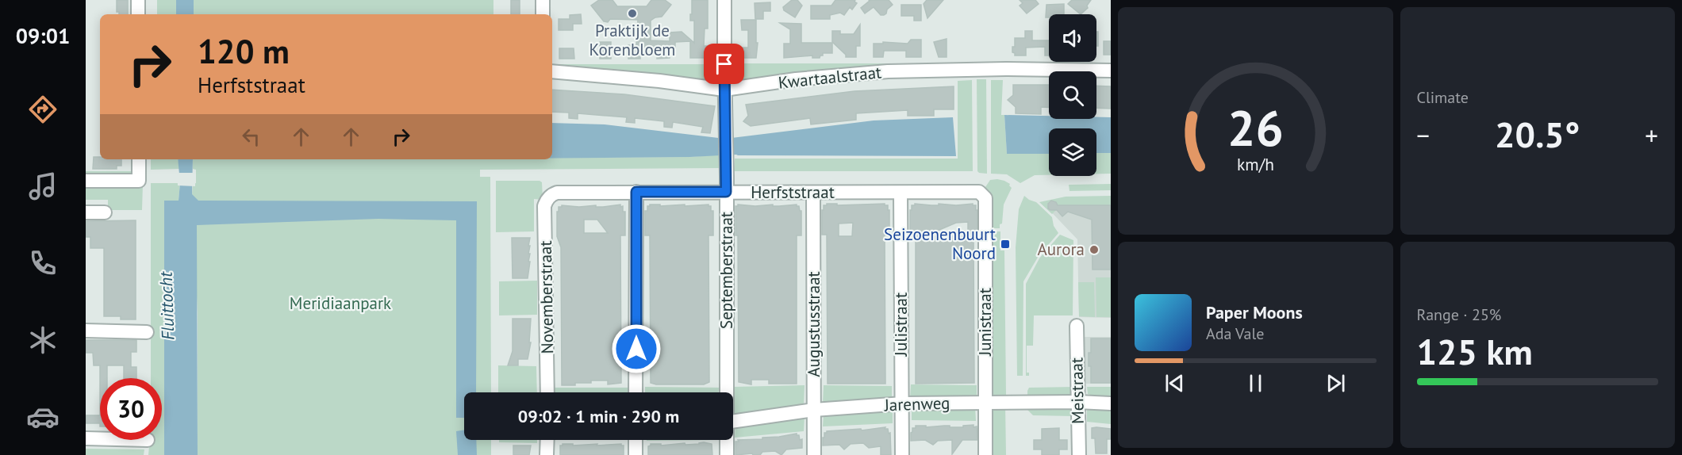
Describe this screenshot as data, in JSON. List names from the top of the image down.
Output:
{
  "streets": {
    "street": [
      "Kwartaalstraat",
      "Herfststraat",
      "Septemberstraat",
      "Novemberstraat",
      "Junistraat",
      "Augustusstraat",
      "Julistraat",
      "Meistraat",
      "Jarenweg"
    ]
  },
  "crossings": [
    ["Kwartaalstraat", "Septemberstraat"],
    ["Herfststraat", "Septemberstraat"],
    ["Herfststraat", "Novemberstraat"],
    ["Herfststraat", "Junistraat"],
    ["Herfststraat", "Augustusstraat"],
    ["Herfststraat", "Julistraat"],
    ["Junistraat", "Jarenweg"],
    ["Augustusstraat", "Jarenweg"],
    ["Julistraat", "Jarenweg"],
    ["Meistraat", "Jarenweg"]
  ],
  "water": ["Fluittocht"],
  "parks": ["Meridiaanpark"],
  "places": {
    "other": ["Praktijk de Korenbloem", "Aurora"],
    "transit": ["Seizoenenbuurt Noord"]
  },
  "page": {
    "tabs": "09:01",
    "tile": [
      "Climate",
      ["Range · 25%", "125 km"]
    ],
    "turn": ["120 m", "Herfststraat"],
    "heat": ["−", "20.5°", "+"],
    "song": ["Paper Moons", "Ada Vale"],
    "limit": "30",
    "trip": "09:02 · 1 min · 290 m",
    "gauge": ["26", "km/h"]
  }
}
